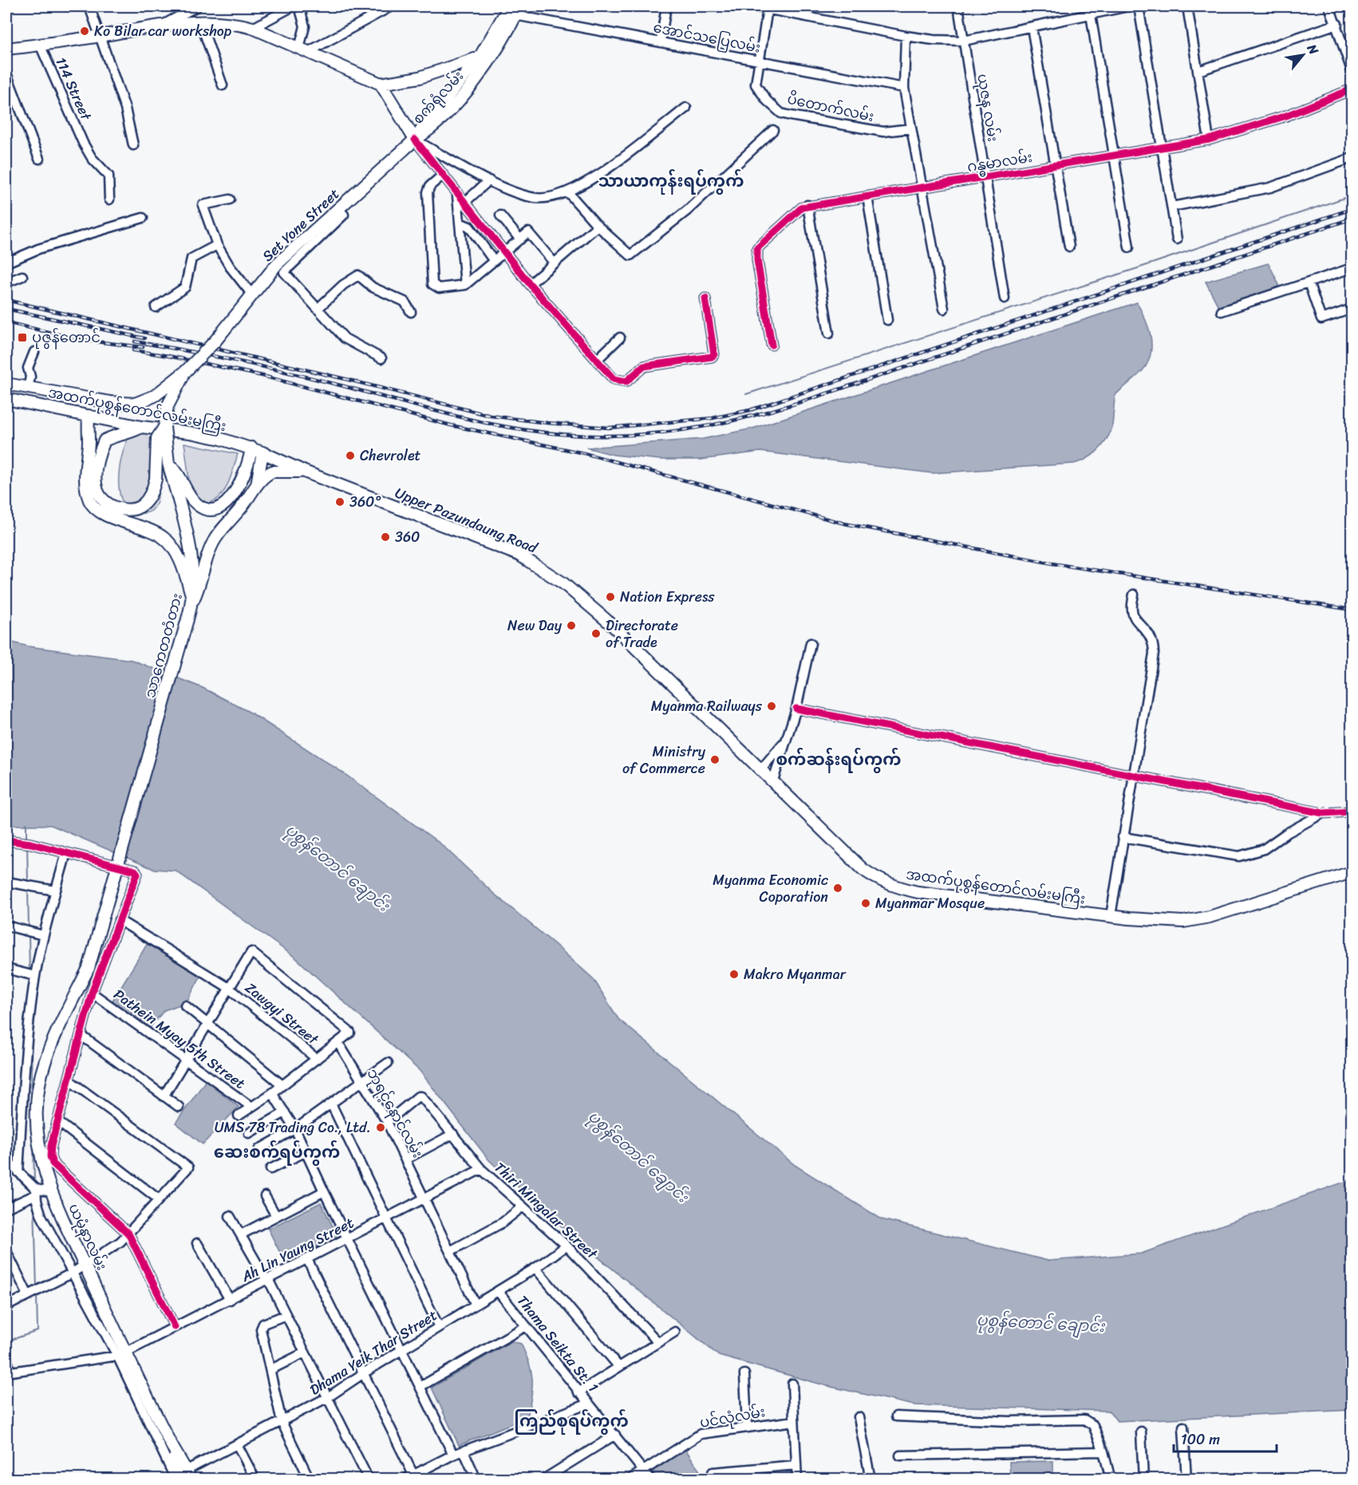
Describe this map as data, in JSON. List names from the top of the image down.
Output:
{
  "streets": {
    "main road": [
      "စက်ရုံလမ်း",
      "Set Yone Street",
      "အထက်ပုစွန်တောင်လမ်းမကြီး",
      "Upper Pazundaung Road",
      "သာကေတတံတား",
      "ယမုံနာလမ်း"
    ],
    "street": [
      "အောင်သပြေလမ်း",
      "114 Street",
      "ပိတောက်လမ်း",
      "ယုဇန လမ်း",
      "ဂန္ဓမာလမ်း",
      "Zawgyi Street",
      "Pathein Myay 5th Street",
      "ဘုရင့်နောင်လမ်း",
      "Thiri Mingalar Street",
      "Ah Lin Yaung Street",
      "Thama Seikta St. 1",
      "Dhama Yeik Thar Street",
      "ပင်လုံလမ်း"
    ]
  },
  "crossings": [
    ["အောင်သပြေလမ်း", "စက်ရုံလမ်း"],
    ["အောင်သပြေလမ်း", "ပိတောက်လမ်း"],
    ["စက်ရုံလမ်း", "Set Yone Street"],
    ["ယုဇန လမ်း", "ဂန္ဓမာလမ်း"],
    ["Set Yone Street", "သာကေတတံတား"],
    ["အထက်ပုစွန်တောင်လမ်းမကြီး", "Upper Pazundaung Road"],
    ["သာကေတတံတား", "ယမုံနာလမ်း"],
    ["ဘုရင့်နောင်လမ်း", "Thiri Mingalar Street"],
    ["ဘုရင့်နောင်လမ်း", "Ah Lin Yaung Street"],
    ["ဘုရင့်နောင်လမ်း", "Dhama Yeik Thar Street"],
    ["Thiri Mingalar Street", "Ah Lin Yaung Street"],
    ["Thiri Mingalar Street", "Dhama Yeik Thar Street"],
    ["ယမုံနာလမ်း", "Ah Lin Yaung Street"],
    ["ယမုံနာလမ်း", "Dhama Yeik Thar Street"],
    ["Thama Seikta St. 1", "Dhama Yeik Thar Street"],
    ["Thama Seikta St. 1", "ပင်လုံလမ်း"]
  ],
  "districts": [
    "သာယာကုန်းရပ်ကွက်",
    "စက်ဆန်းရပ်ကွက်",
    "ဆေးစက်ရပ်ကွက်",
    "ကြည်စုရပ်ကွက်"
  ],
  "water": ["ပုစွန်တောင် ချောင်း"],
  "places": {
    "other": [
      "Ko Bilar car workshop",
      "Chevrolet",
      "360°",
      "360",
      "Nation Express",
      "New Day",
      "Directorate of Trade",
      "Myanma Railways",
      "Ministry of Commerce",
      "Myanma Economic Coporation",
      "Myanmar Mosque",
      "Makro Myanmar",
      "UMS 78 Trading Co., Ltd."
    ],
    "transit": ["ပုဇွန်တောင်"]
  },
  "scale_bar": "100 m",
  "north": "top right"
}
